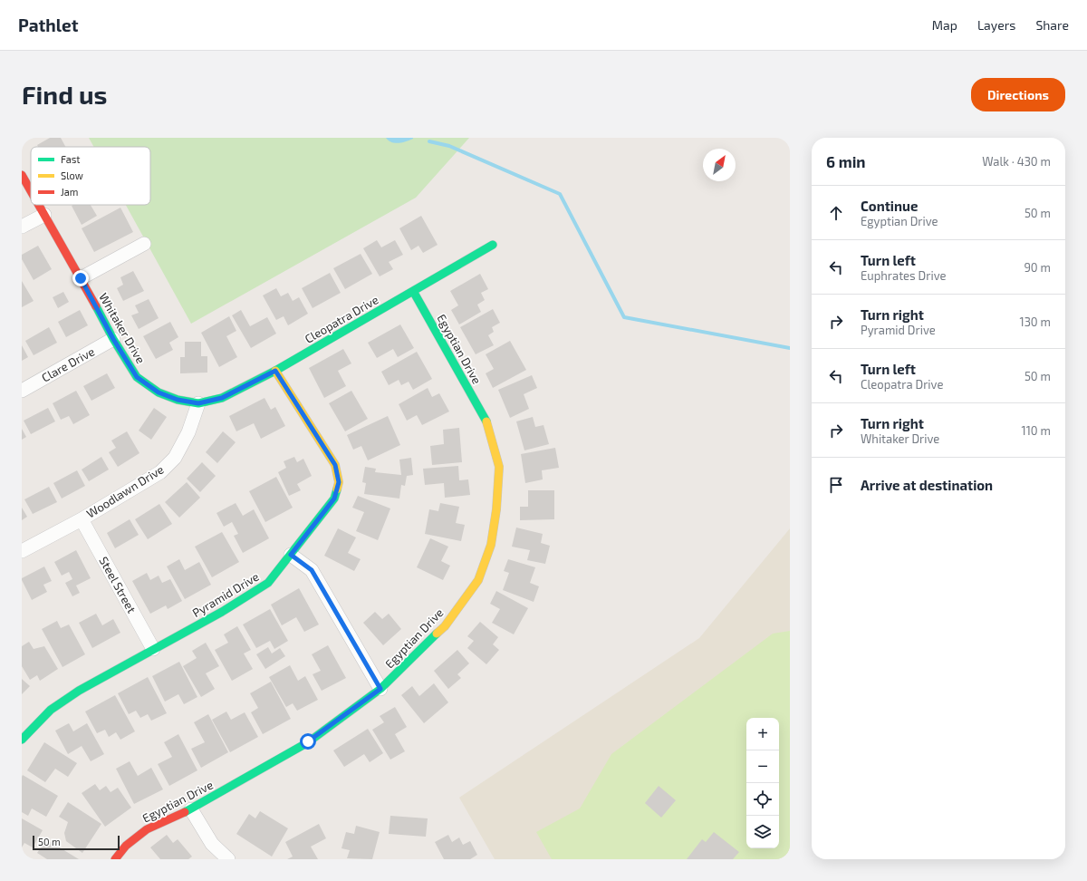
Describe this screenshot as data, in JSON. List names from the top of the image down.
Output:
{
  "streets": {
    "street": [
      "Cleopatra Drive",
      "Whitaker Drive",
      "Egyptian Drive",
      "Clare Drive",
      "Woodlawn Drive",
      "Steel Street",
      "Pyramid Drive"
    ]
  },
  "crossings": [
    ["Cleopatra Drive", "Whitaker Drive"],
    ["Cleopatra Drive", "Egyptian Drive"],
    ["Cleopatra Drive", "Woodlawn Drive"],
    ["Cleopatra Drive", "Pyramid Drive"],
    ["Whitaker Drive", "Clare Drive"],
    ["Whitaker Drive", "Woodlawn Drive"],
    ["Woodlawn Drive", "Steel Street"],
    ["Steel Street", "Pyramid Drive"]
  ],
  "legend": ["Fast", "Slow", "Jam"],
  "scale_bar": "50 m",
  "north": "top right",
  "page": {
    "header": "Pathlet",
    "nav": ["Map", "Layers", "Share"],
    "buttons": "Directions",
    "title": "Find us",
    "heading": ["6 min", "Walk · 430 m"],
    "list": [
      ["Continue", "Egyptian Drive", "50 m"],
      ["Turn left", "Euphrates Drive", "90 m"],
      ["Turn right", "Pyramid Drive", "130 m"],
      ["Turn left", "Cleopatra Drive", "50 m"],
      ["Turn right", "Whitaker Drive", "110 m"],
      "Arrive at destination"
    ],
    "map_buttons": ["+", "−"],
    "scale": "50 m"
  }
}
